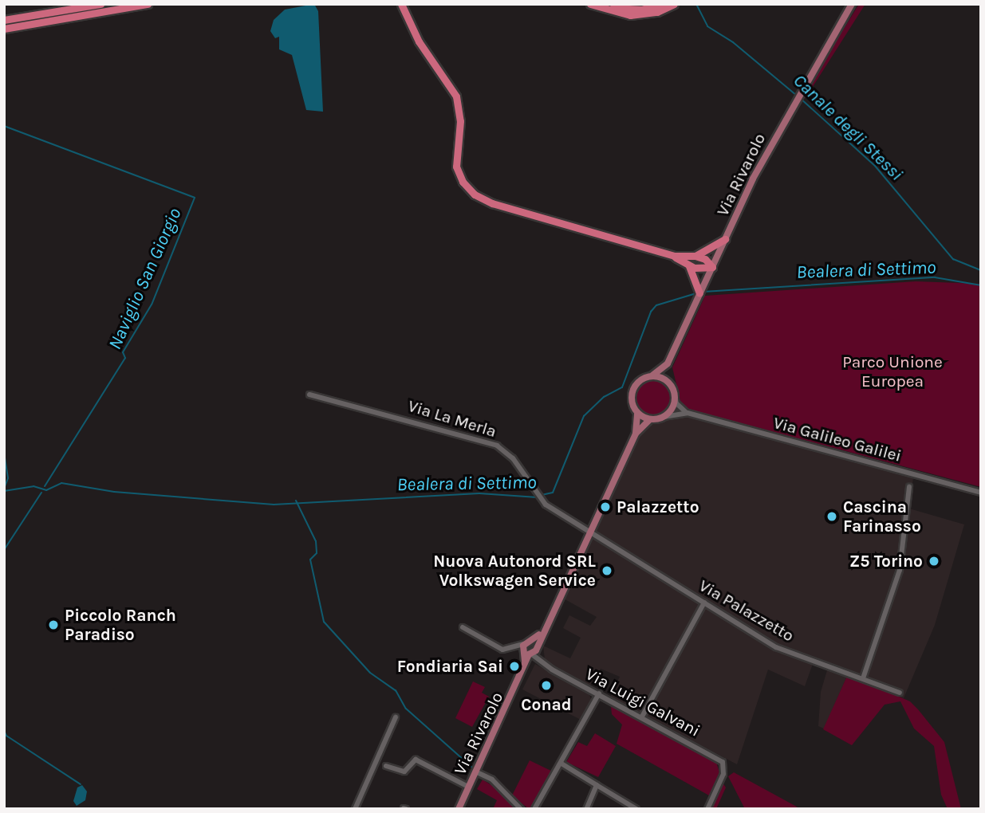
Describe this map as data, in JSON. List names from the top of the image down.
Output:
{
  "streets": {
    "main road": ["Via Rivarolo"],
    "street": [
      "Via La Merla",
      "Via Galileo Galilei",
      "Via Palazzetto",
      "Via Luigi Galvani"
    ]
  },
  "crossings": [
    ["Via Rivarolo", "Via Galileo Galilei"],
    ["Via Rivarolo", "Via Luigi Galvani"],
    ["Via La Merla", "Via Palazzetto"]
  ],
  "water": ["Canale degli Stessi", "Bealera di Settimo", "Naviglio San Giorgio"],
  "parks": ["Parco Unione Europea"],
  "places": [
    "Palazzetto",
    "Cascina Farinasso",
    "Z5 Torino",
    "Nuova Autonord SRL Volkswagen Service",
    "Piccolo Ranch Paradiso",
    "Fondiaria Sai",
    "Conad"
  ]
}
